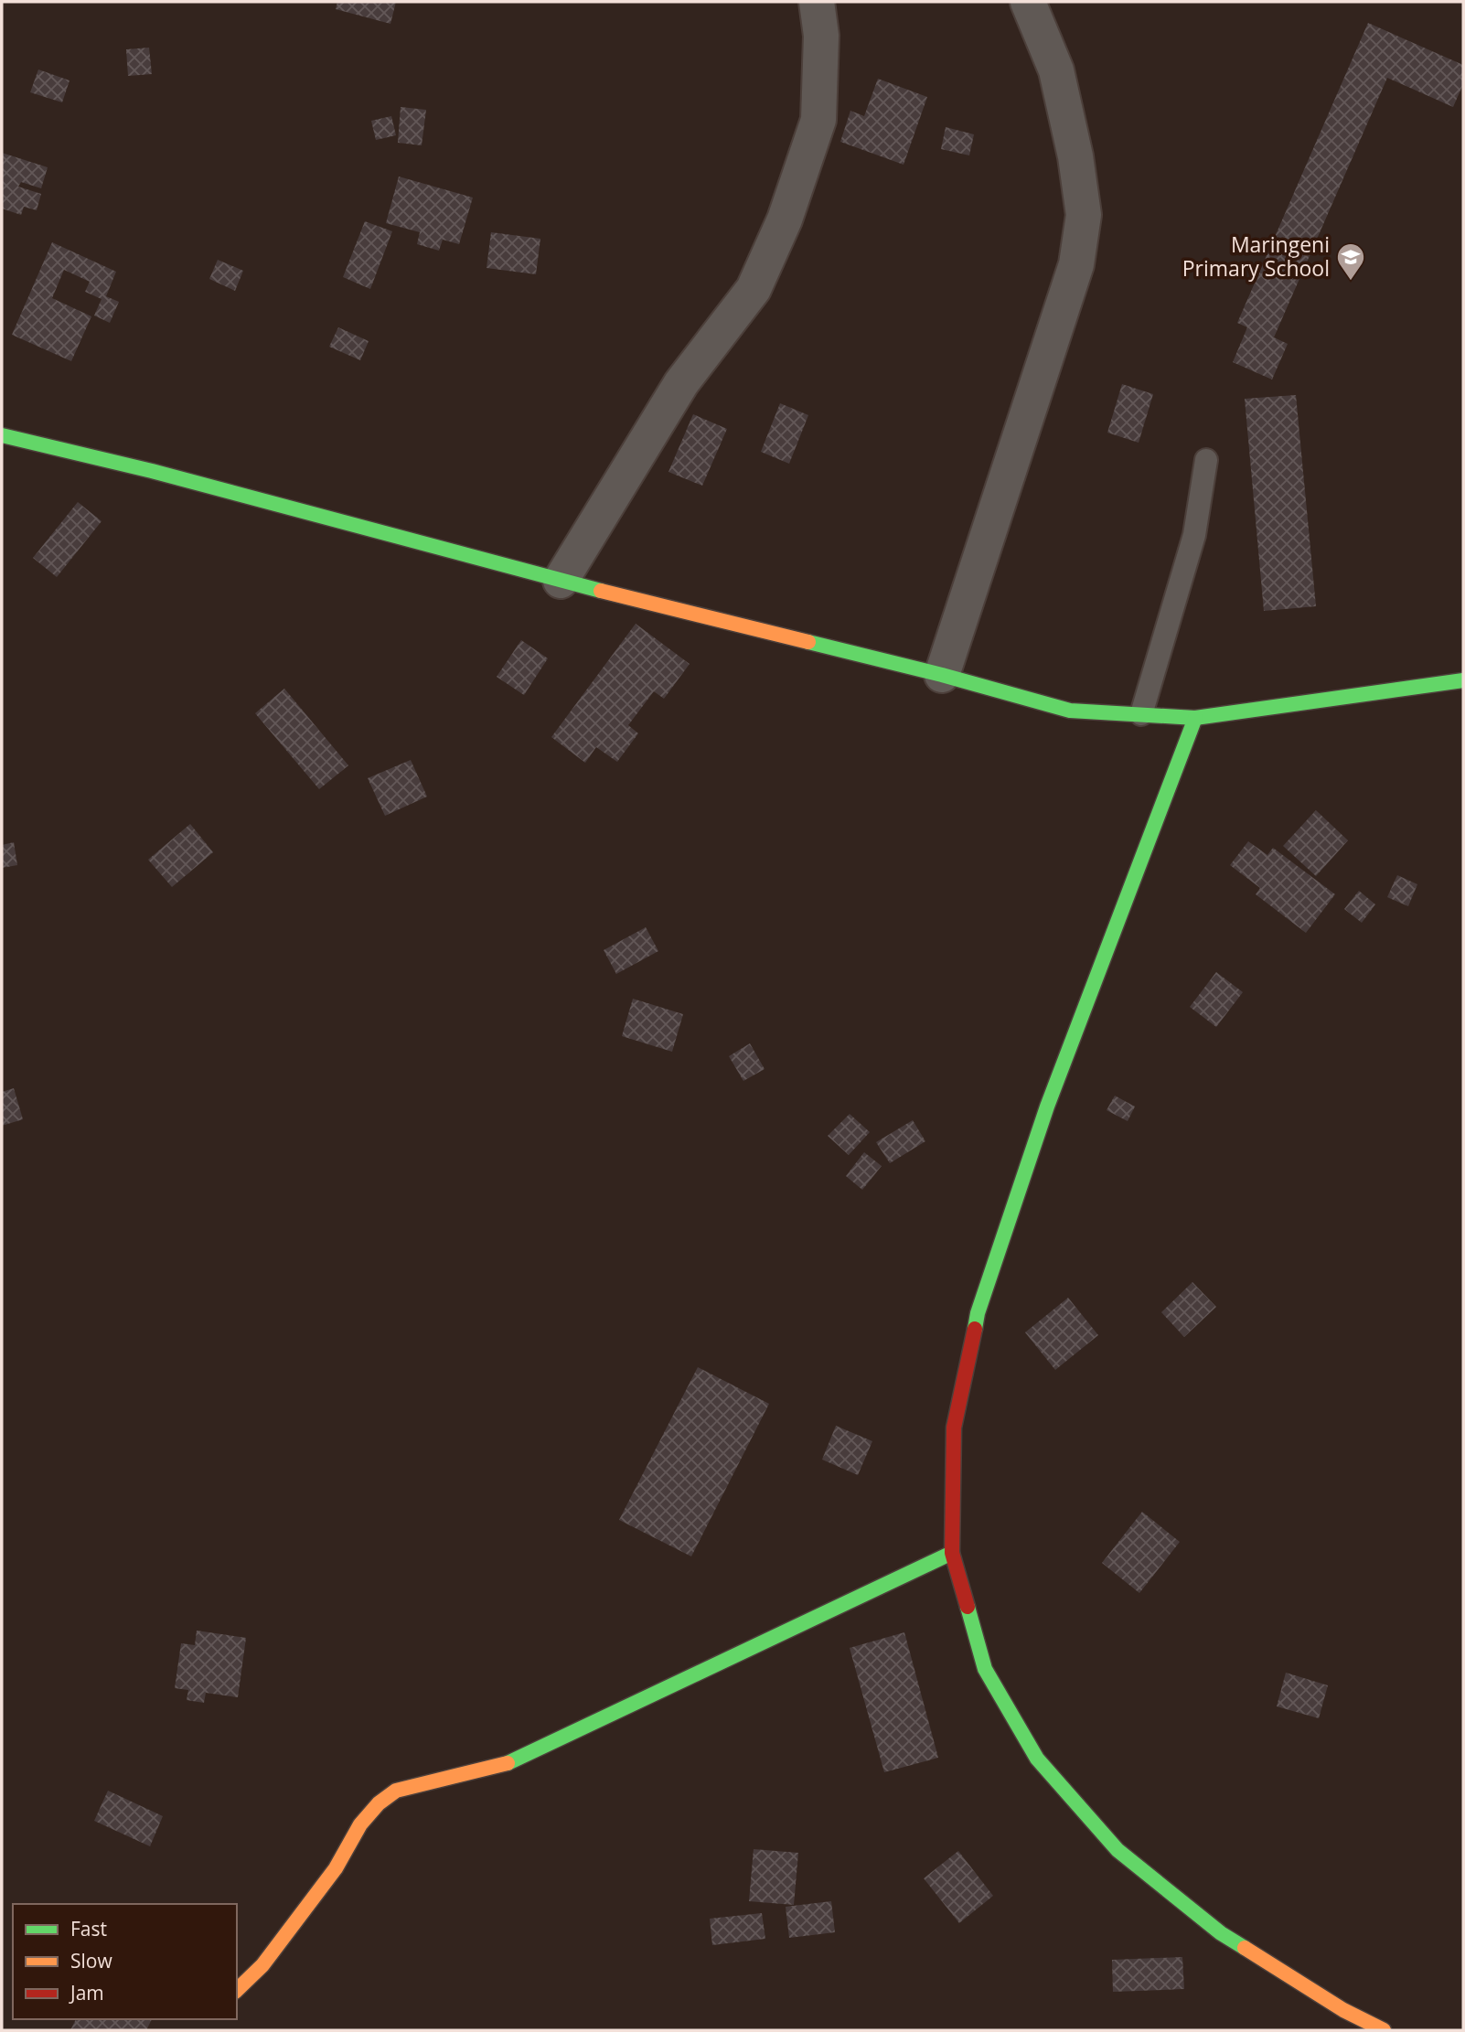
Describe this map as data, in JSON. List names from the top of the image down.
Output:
{
  "places": {
    "school or university": ["Maringeni Primary School"]
  },
  "legend": ["Fast", "Slow", "Jam"]
}
